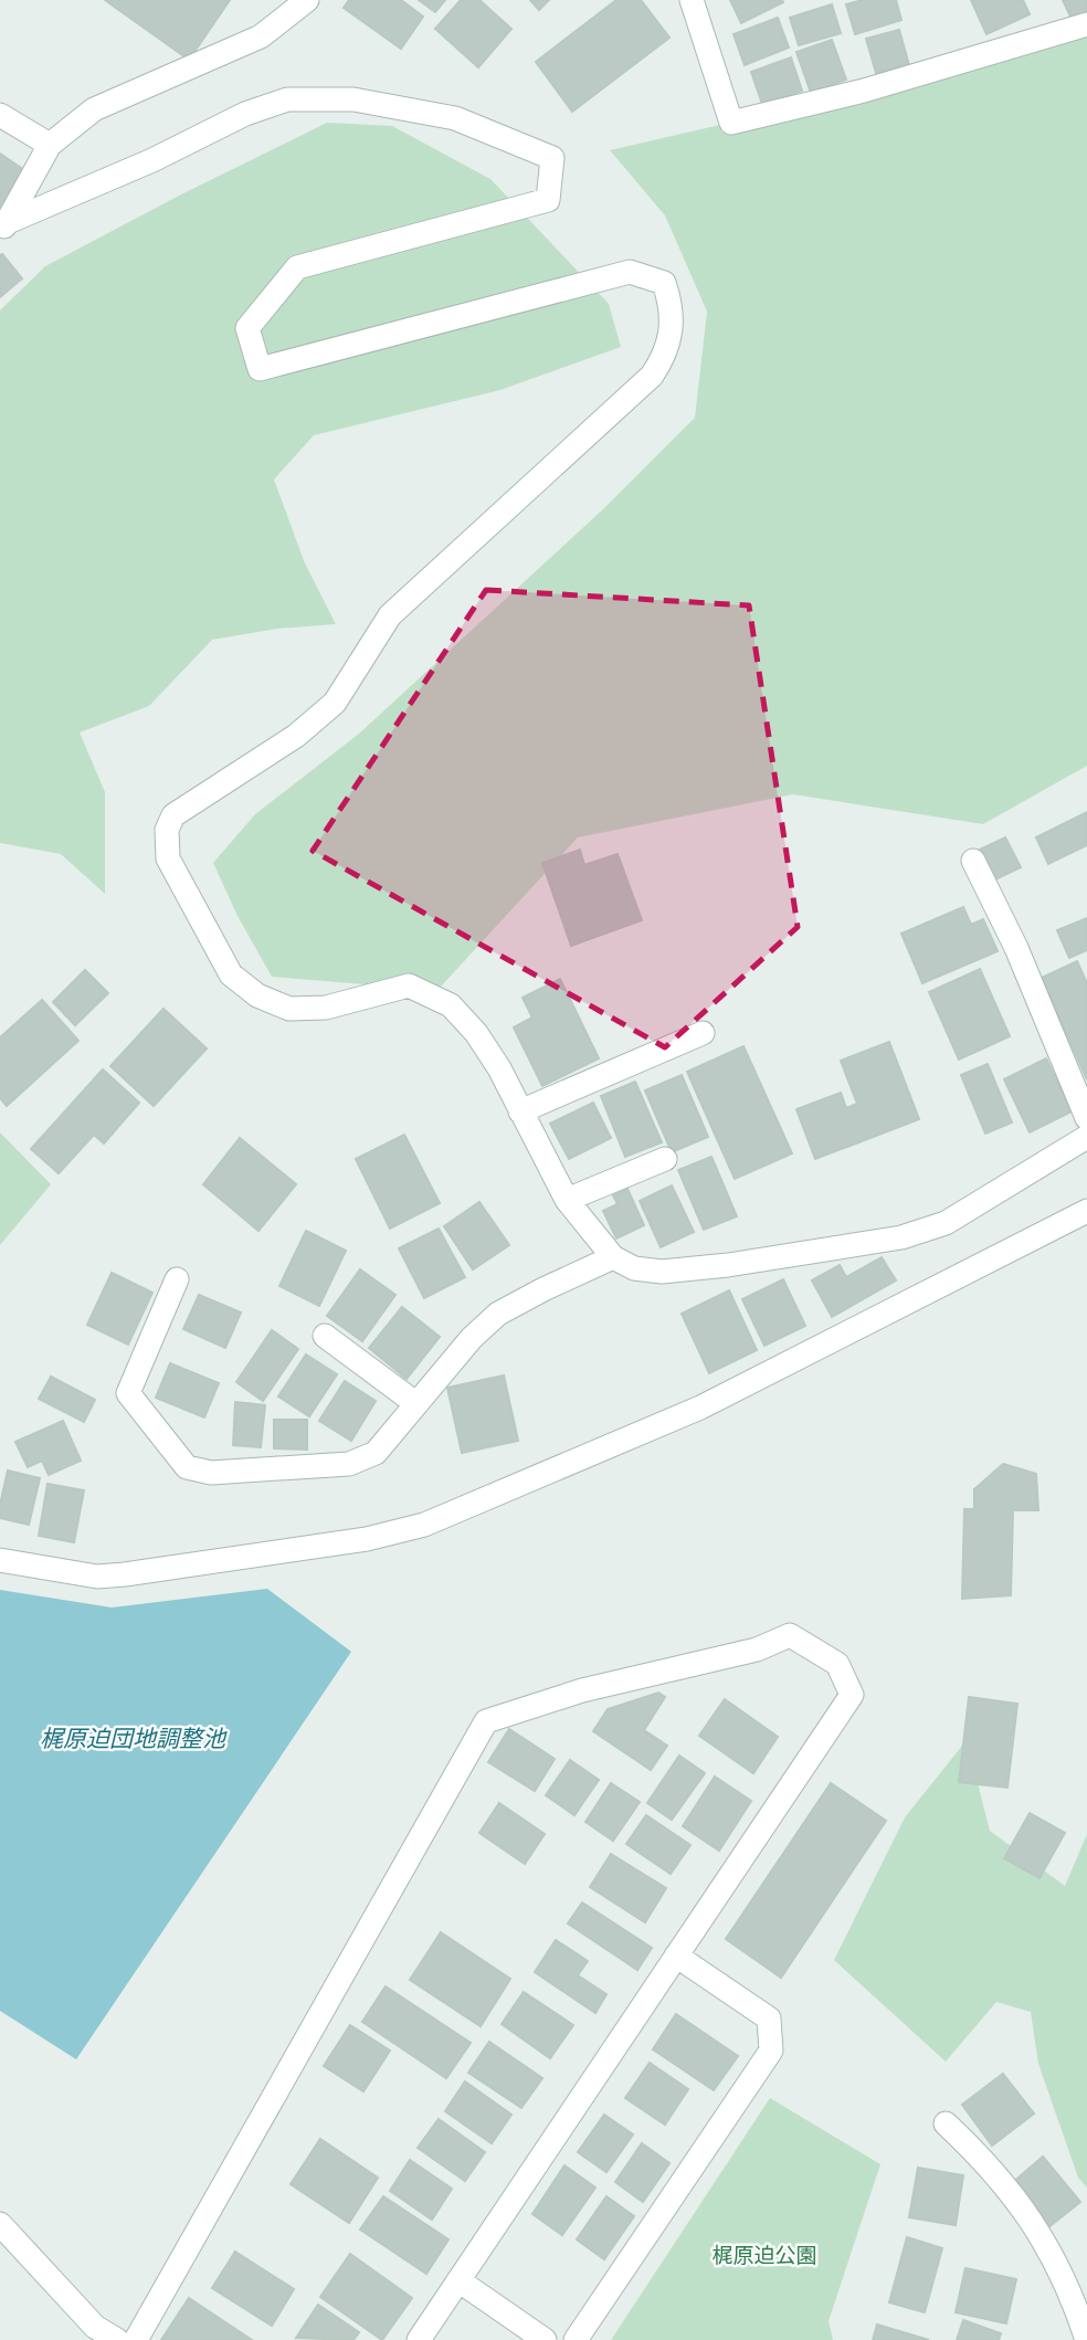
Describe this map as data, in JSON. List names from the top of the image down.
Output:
{
  "water": ["梶原迫団地調整池"],
  "parks": ["梶原迫公園"]
}
